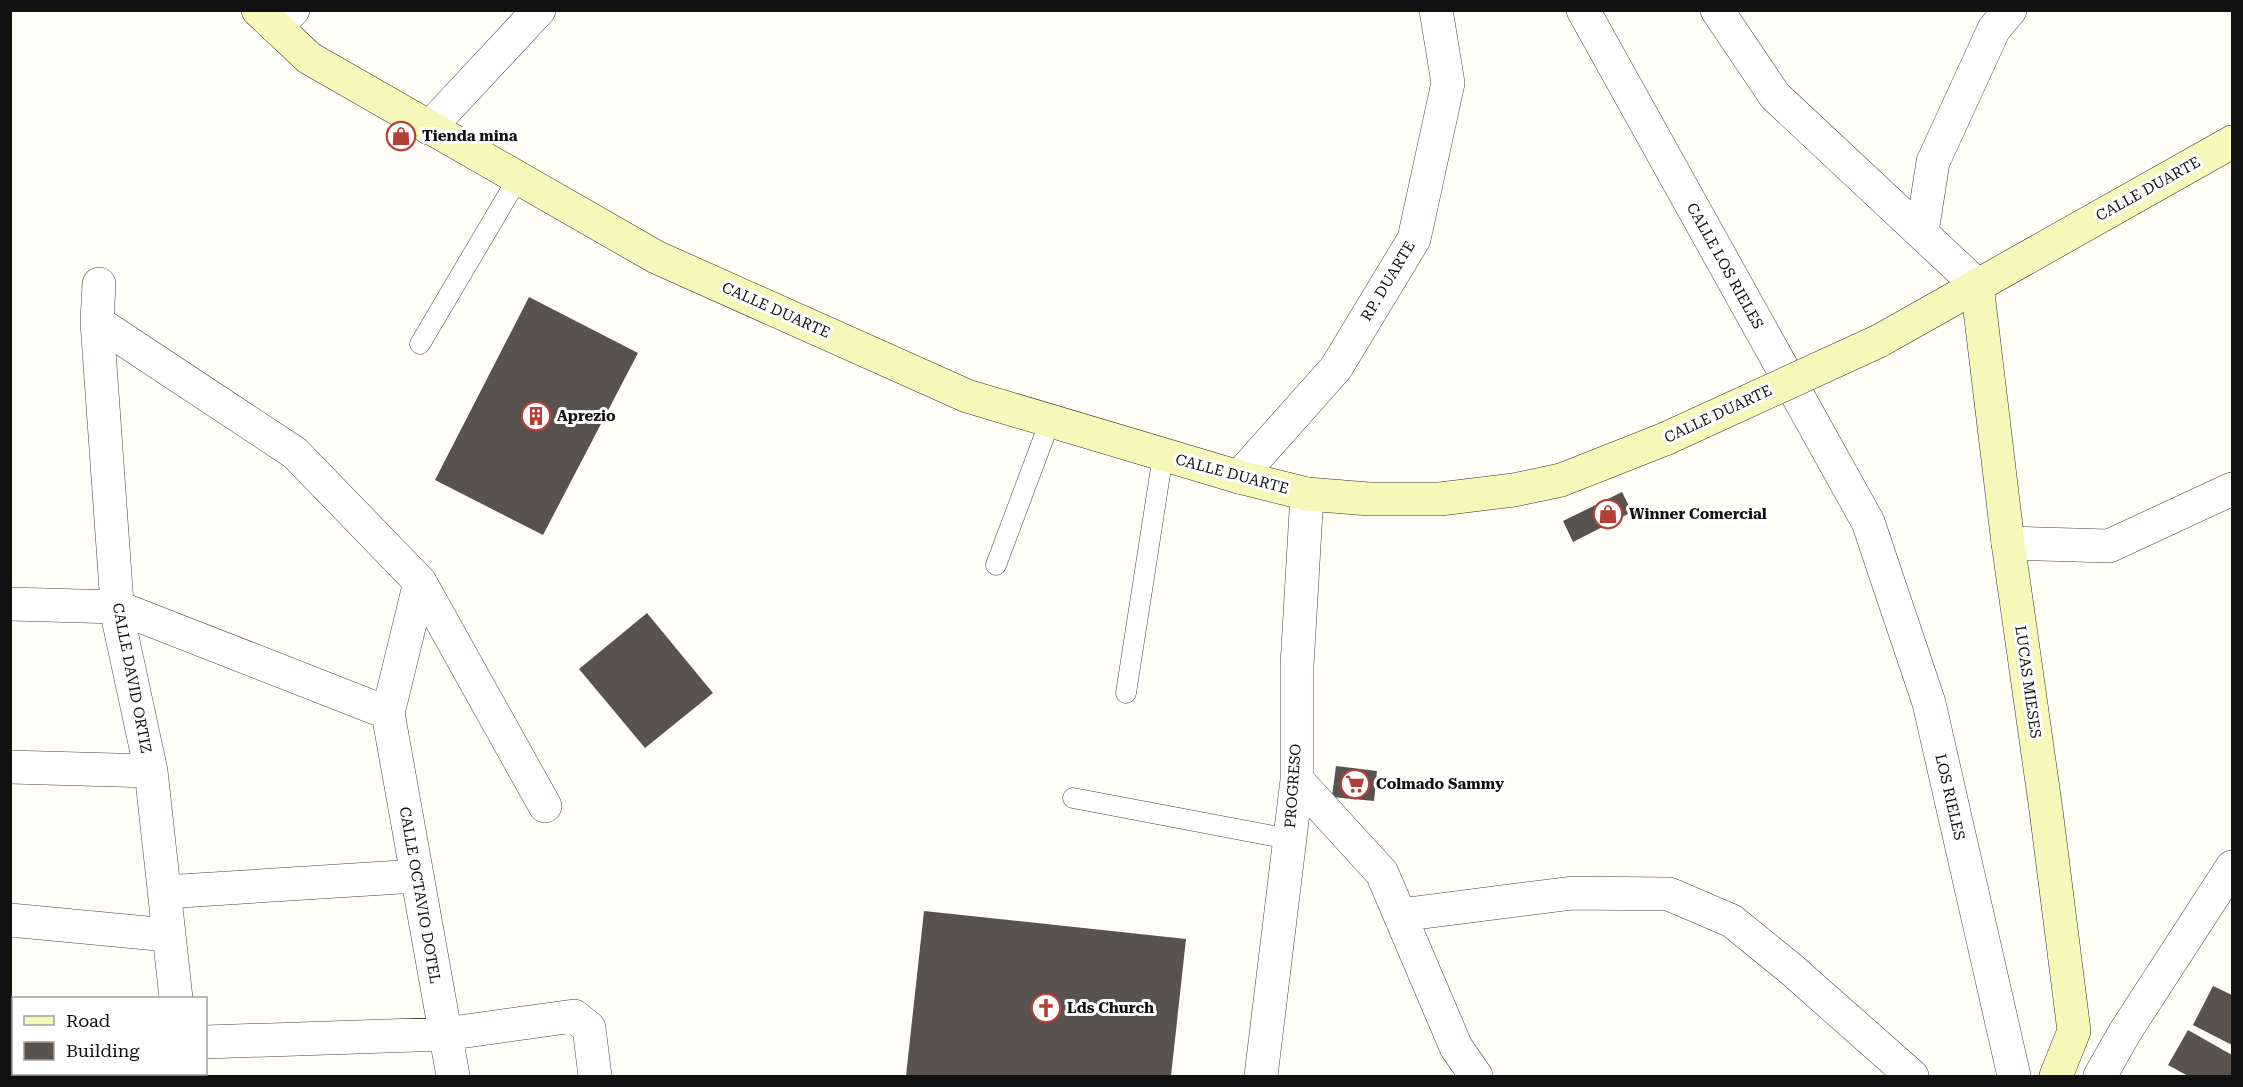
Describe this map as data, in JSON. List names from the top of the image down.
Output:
{
  "streets": {
    "street": [
      "CALLE DUARTE",
      "CALLE LOS RIELES",
      "RP. DUARTE",
      "CALLE DAVID ORTIZ",
      "LUCAS MIESES",
      "PROGRESO",
      "LOS RIELES",
      "CALLE OCTAVIO DOTEL"
    ]
  },
  "crossings": [
    ["CALLE DUARTE", "RP. DUARTE"],
    ["CALLE DUARTE", "LUCAS MIESES"],
    ["CALLE DUARTE", "PROGRESO"],
    ["CALLE LOS RIELES", "LOS RIELES"]
  ],
  "places": {
    "shop": ["Tienda mina", "Winner Comercial"],
    "building": ["Aprezio"],
    "supermarket": ["Colmado Sammy"],
    "church": ["Lds Church"]
  },
  "legend": ["Road", "Building"]
}
